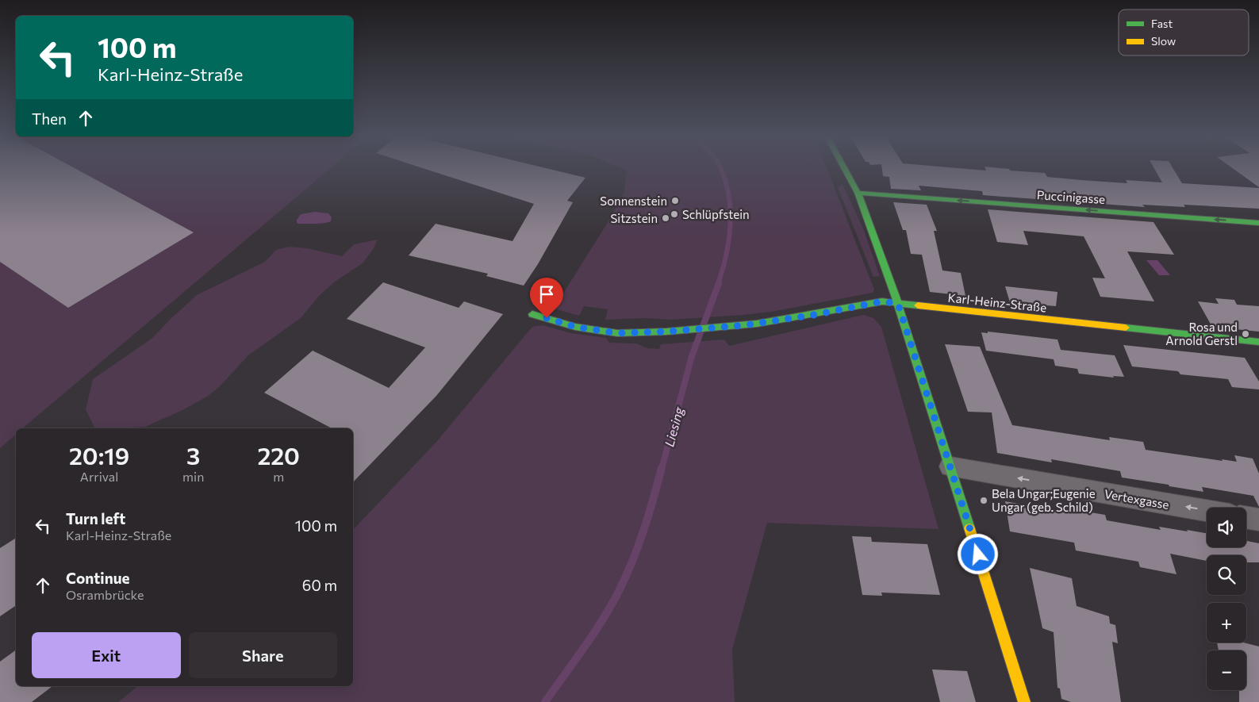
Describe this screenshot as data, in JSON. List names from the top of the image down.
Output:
{
  "streets": {
    "street": ["Puccinigasse", "Karl-Heinz-Straße", "Vertexgasse"]
  },
  "one_way": ["Puccinigasse", "Vertexgasse"],
  "water": ["Liesing"],
  "places": [
    "Sonnenstein",
    "Schlüpfstein",
    "Sitzstein",
    "Rosa und Arnold Gerstl",
    "Bela Ungar;Eugenie Ungar (geb. Schild)"
  ],
  "legend": ["Fast", "Slow"],
  "page": {
    "turn": ["100 m", "Karl-Heinz-Straße"],
    "then": "Then",
    "eta": [
      "20:19",
      "Arrival",
      "3",
      "min",
      "220",
      "m"
    ],
    "list": [
      {
        "name": "Turn left",
        "note": "Karl-Heinz-Straße",
        "value": "100 m"
      },
      {
        "name": "Continue",
        "note": "Osrambrücke",
        "value": "60 m"
      }
    ],
    "map_buttons": ["+", "−"],
    "buttons": ["Exit", "Share"]
  }
}
